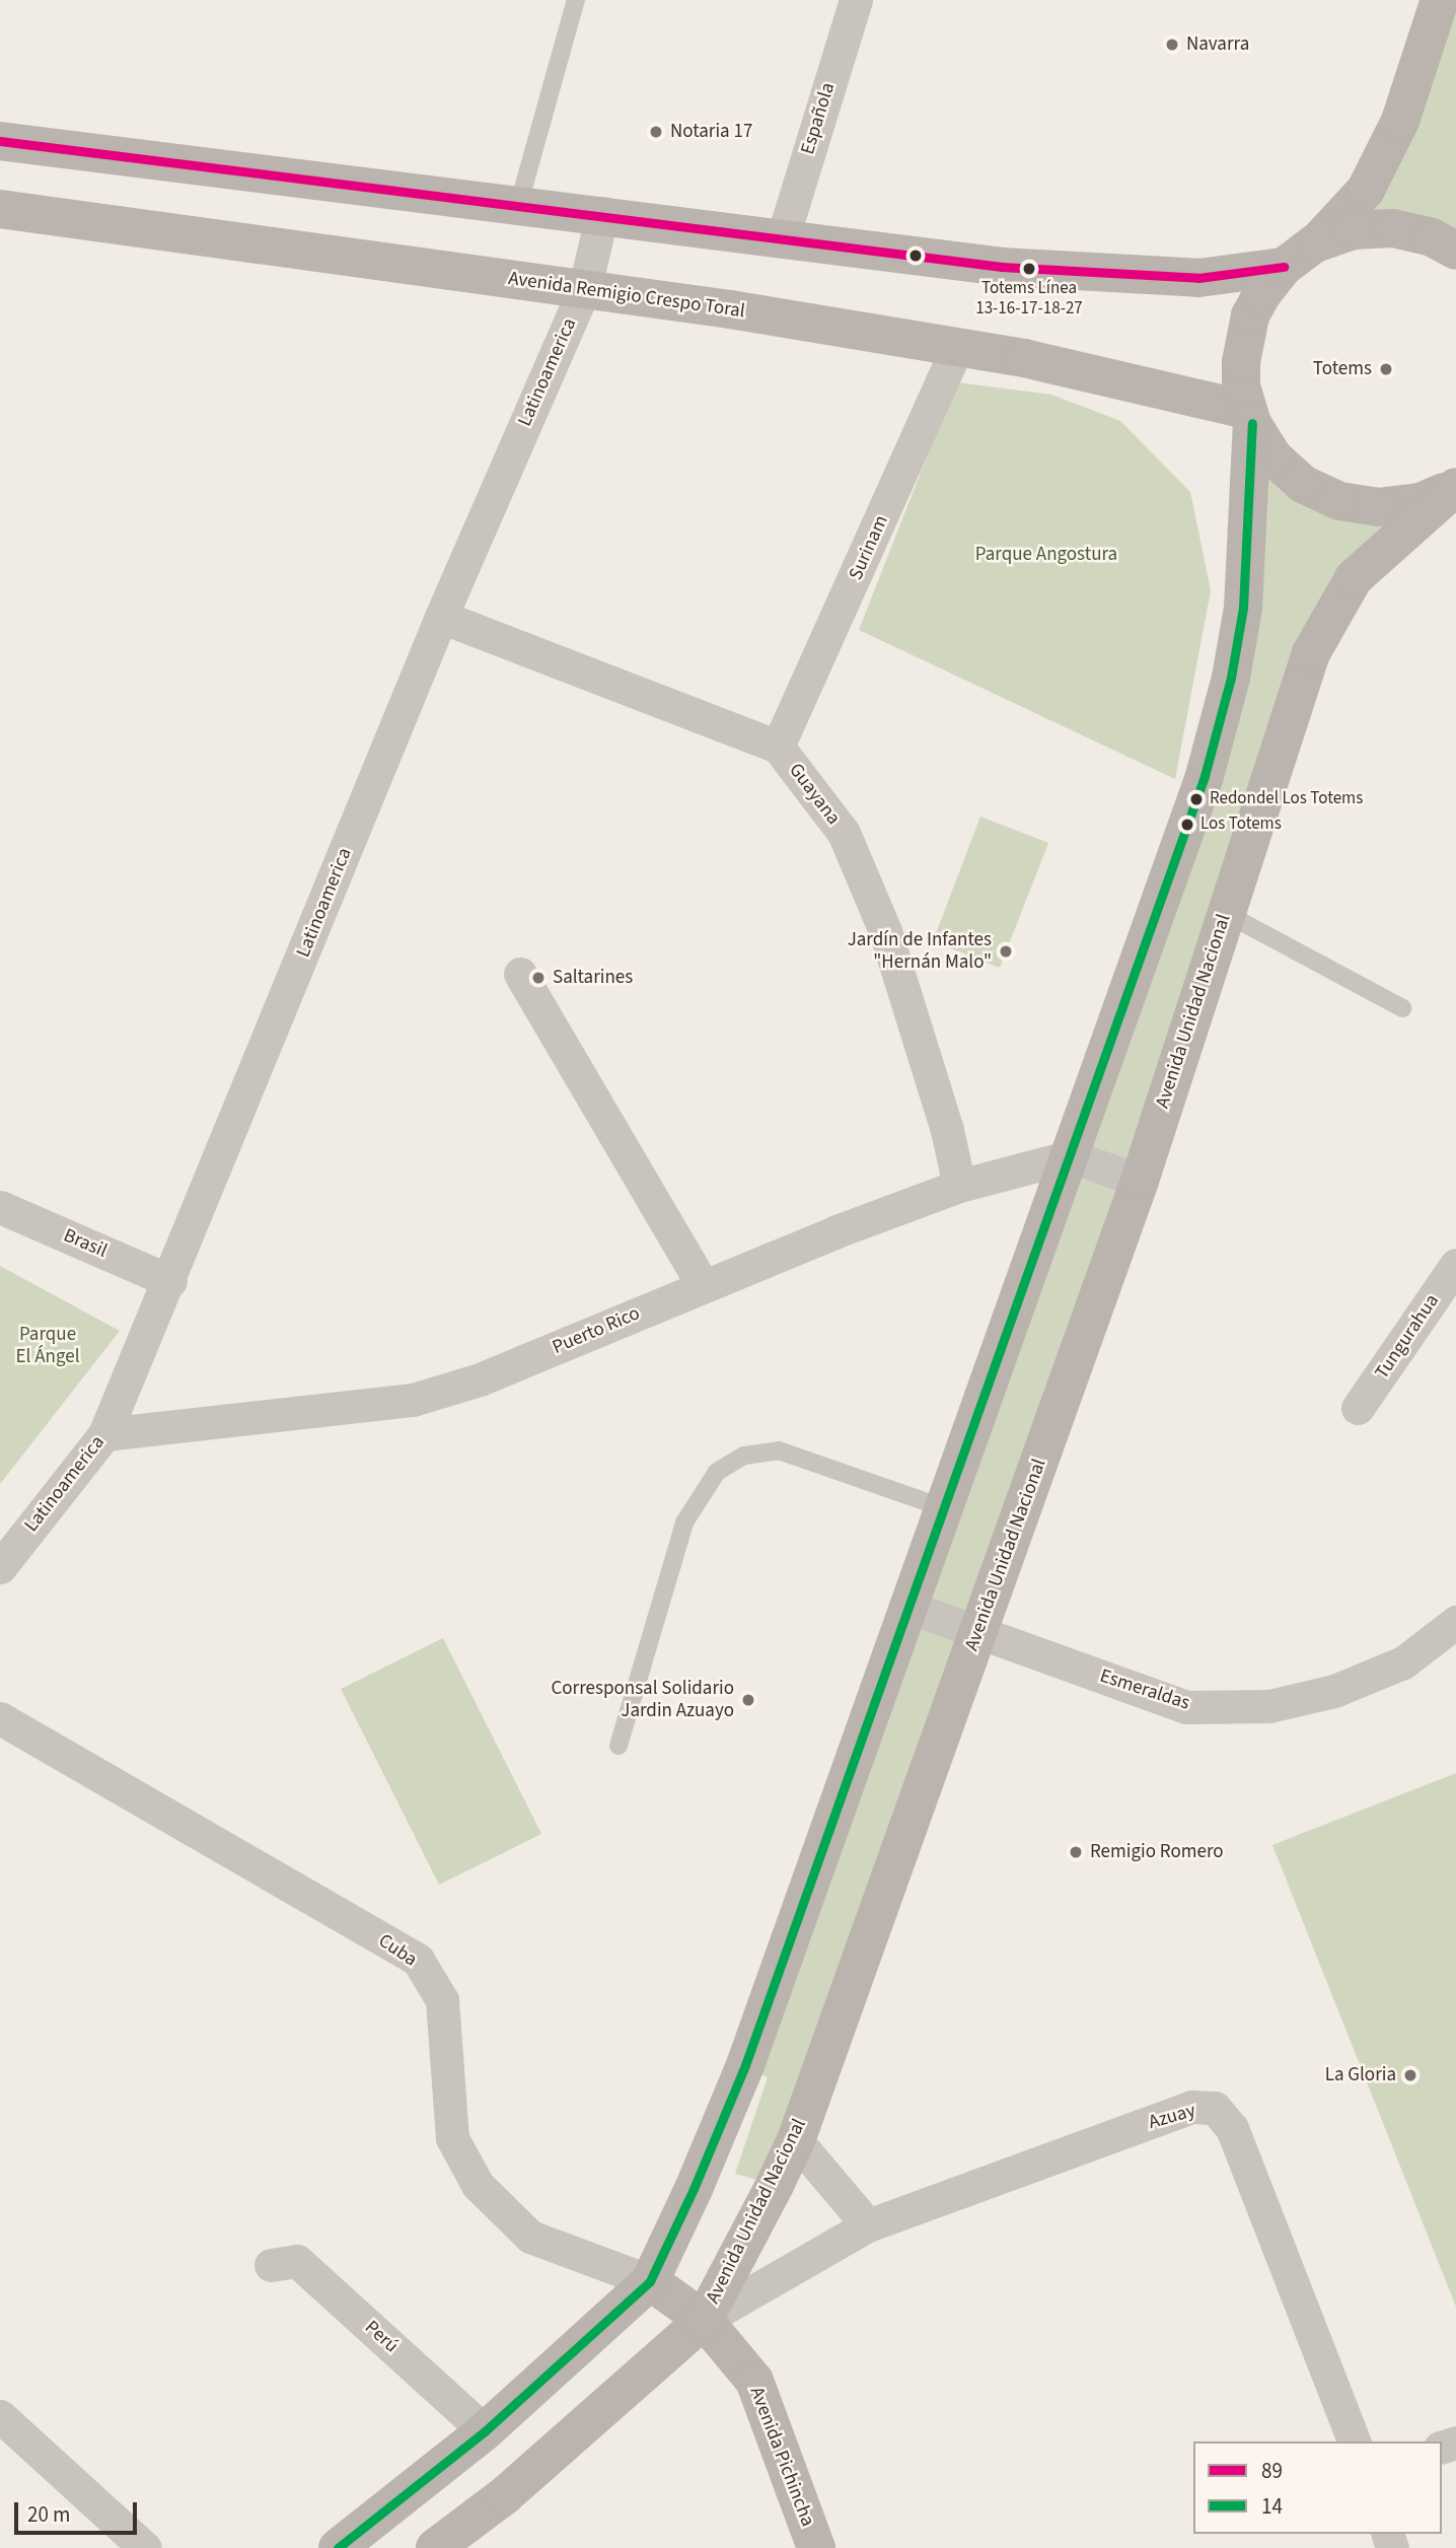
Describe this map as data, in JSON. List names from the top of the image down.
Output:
{
  "streets": {
    "main road": ["Avenida Remigio Crespo Toral", "Avenida Unidad Nacional", "Avenida Pichincha"],
    "street": [
      "Española",
      "Latinoamerica",
      "Surinam",
      "Guayana",
      "Brasil",
      "Puerto Rico",
      "Tungurahua",
      "Esmeraldas",
      "Cuba",
      "Azuay",
      "Perú"
    ]
  },
  "crossings": [
    ["Avenida Remigio Crespo Toral", "Latinoamerica"],
    ["Avenida Remigio Crespo Toral", "Surinam"],
    ["Latinoamerica", "Guayana"],
    ["Latinoamerica", "Brasil"],
    ["Latinoamerica", "Puerto Rico"],
    ["Surinam", "Guayana"],
    ["Guayana", "Puerto Rico"],
    ["Avenida Unidad Nacional", "Esmeraldas"],
    ["Avenida Unidad Nacional", "Azuay"],
    ["Avenida Unidad Nacional", "Avenida Pichincha"],
    ["Cuba", "Avenida Pichincha"],
    ["Azuay", "Avenida Pichincha"]
  ],
  "parks": ["Parque Angostura", "Parque El Ángel"],
  "places": [
    "Navarra",
    "Notaria 17",
    "Totems Línea 13-16-17-18-27",
    "Totems",
    "Redondel Los Totems",
    "Los Totems",
    "Jardín de Infantes \"Hernán Malo\"",
    "Saltarines",
    "Corresponsal Solidario Jardin Azuayo",
    "Remigio Romero",
    "La Gloria"
  ],
  "lines": ["transit line 89", "transit line 14"],
  "legend": ["89", "14"],
  "scale_bar": "20 m"
}
